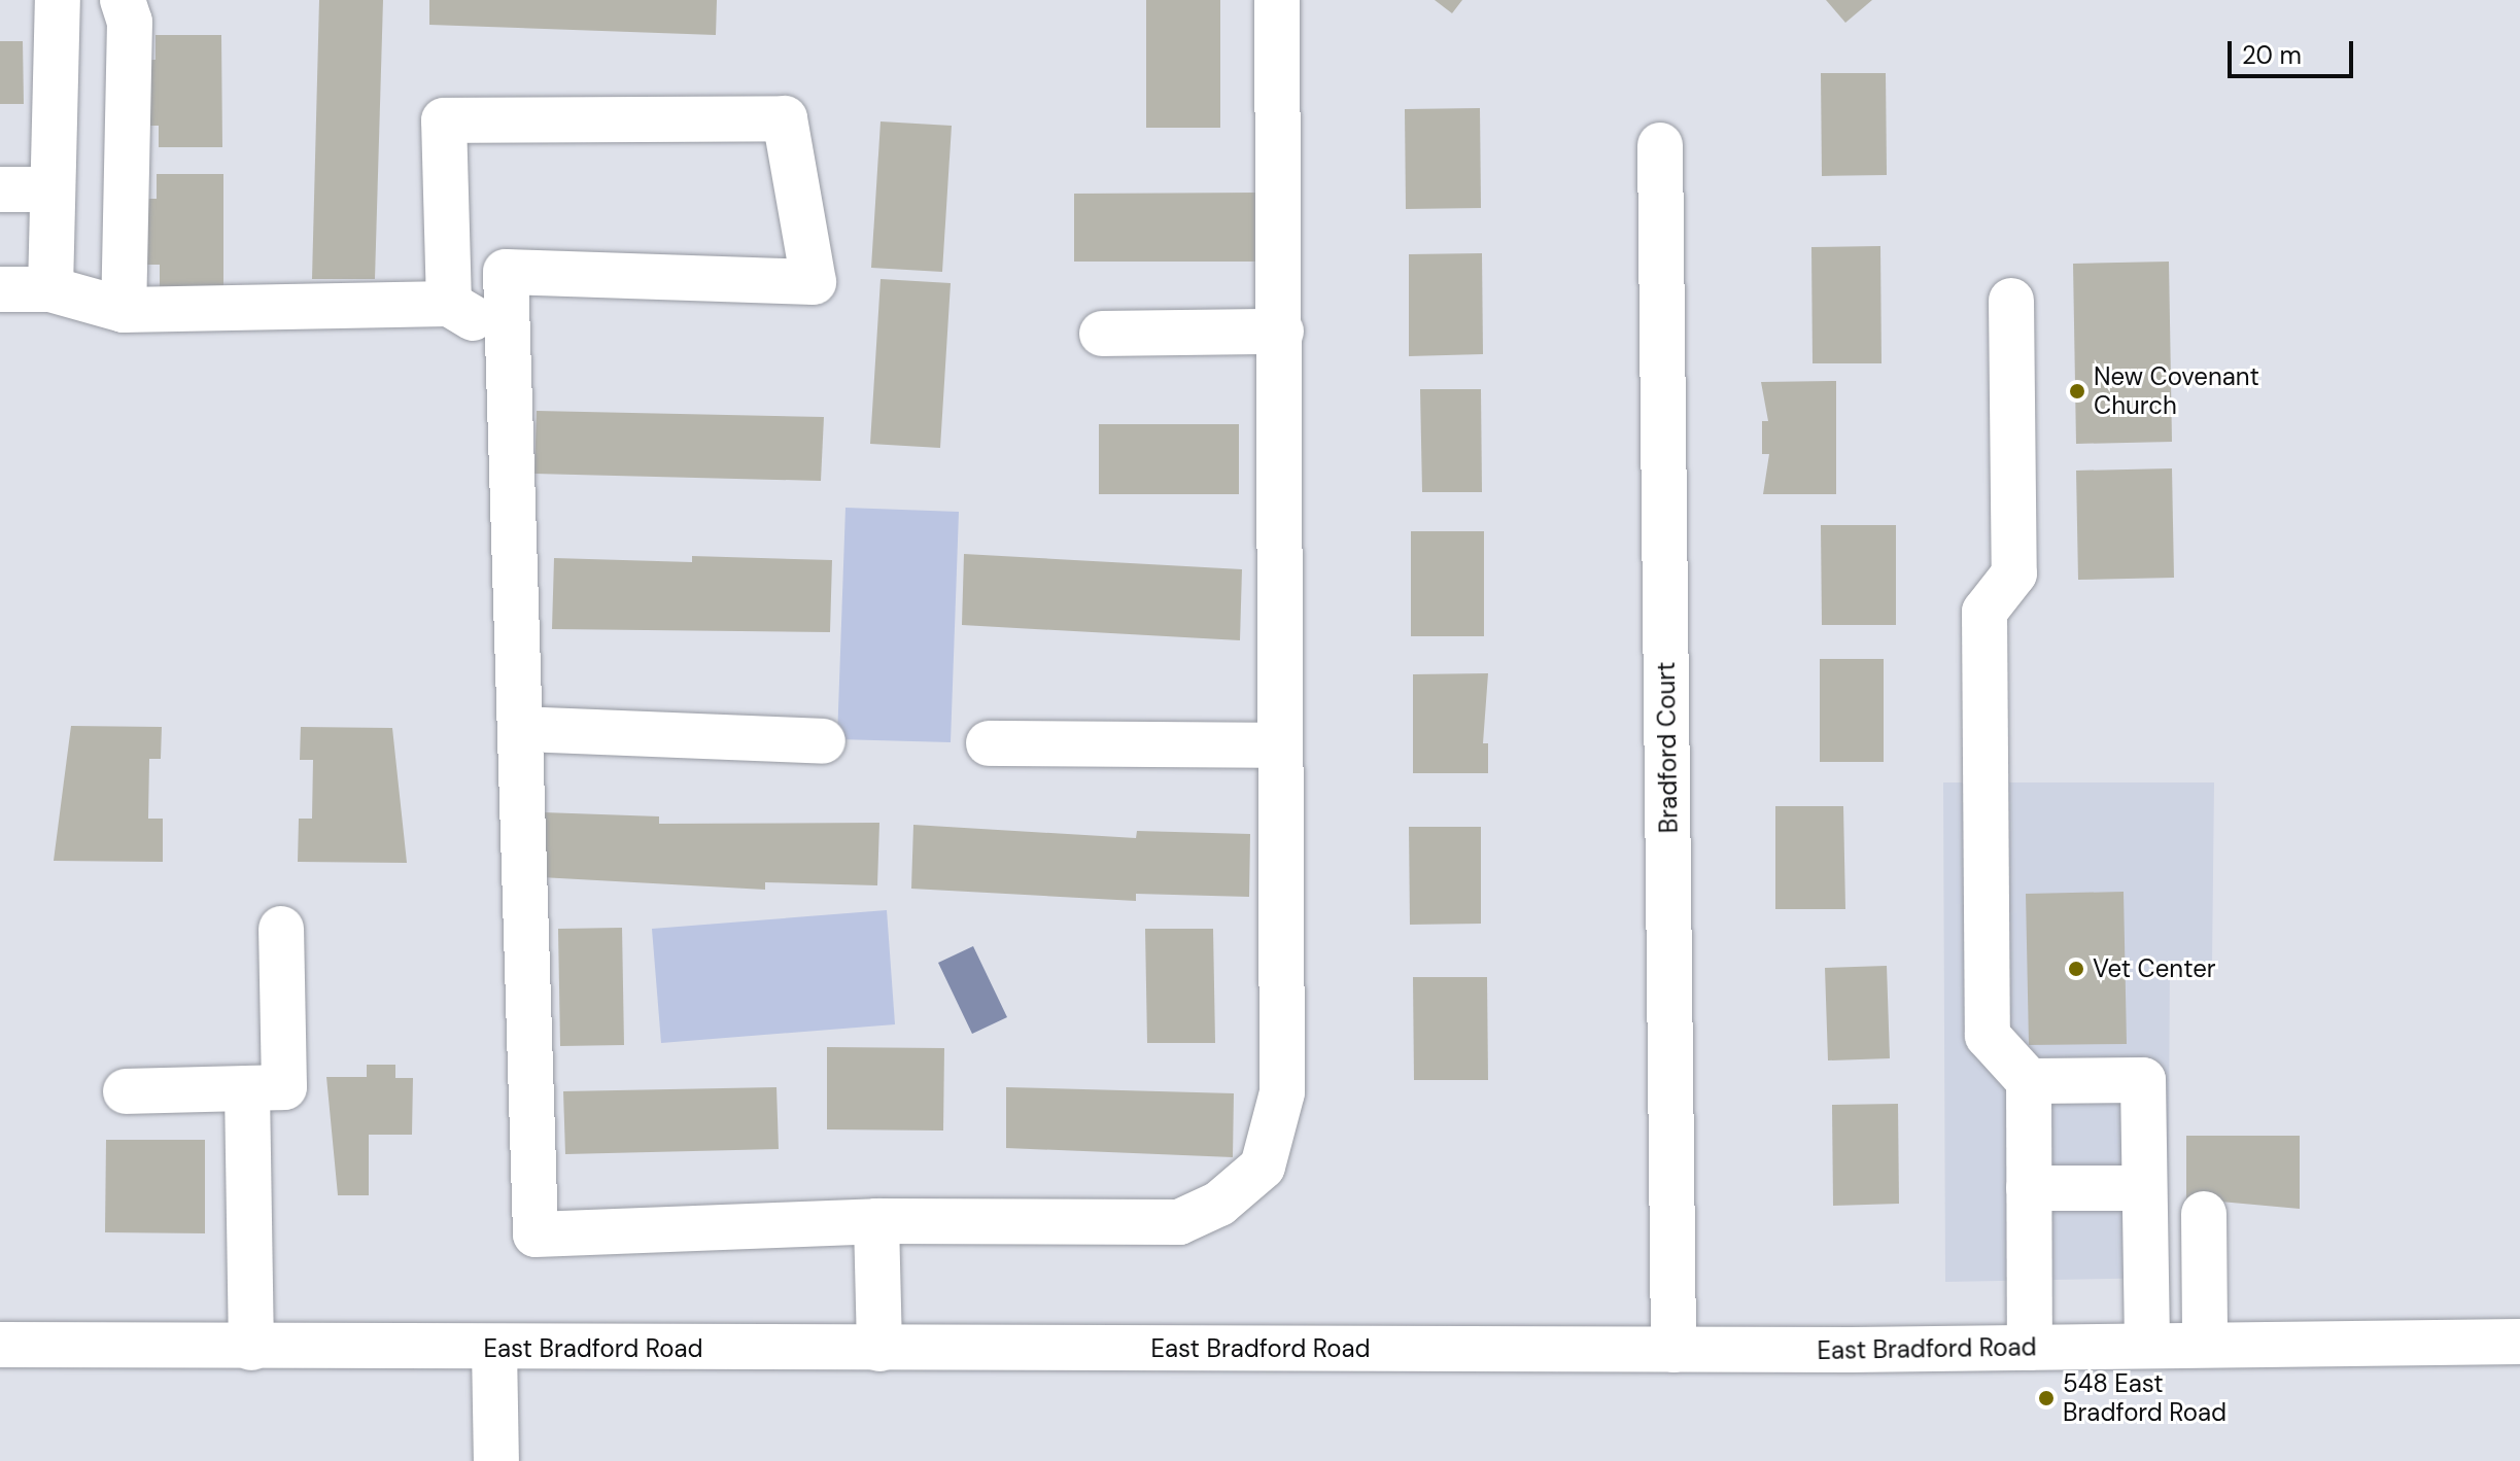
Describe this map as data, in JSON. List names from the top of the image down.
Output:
{
  "streets": {
    "street": ["Bradford Court", "East Bradford Road"]
  },
  "crossings": [
    ["Bradford Court", "East Bradford Road"]
  ],
  "places": ["New Covenant Church", "Vet Center", "548 East Bradford Road"],
  "scale_bar": "20 m"
}
